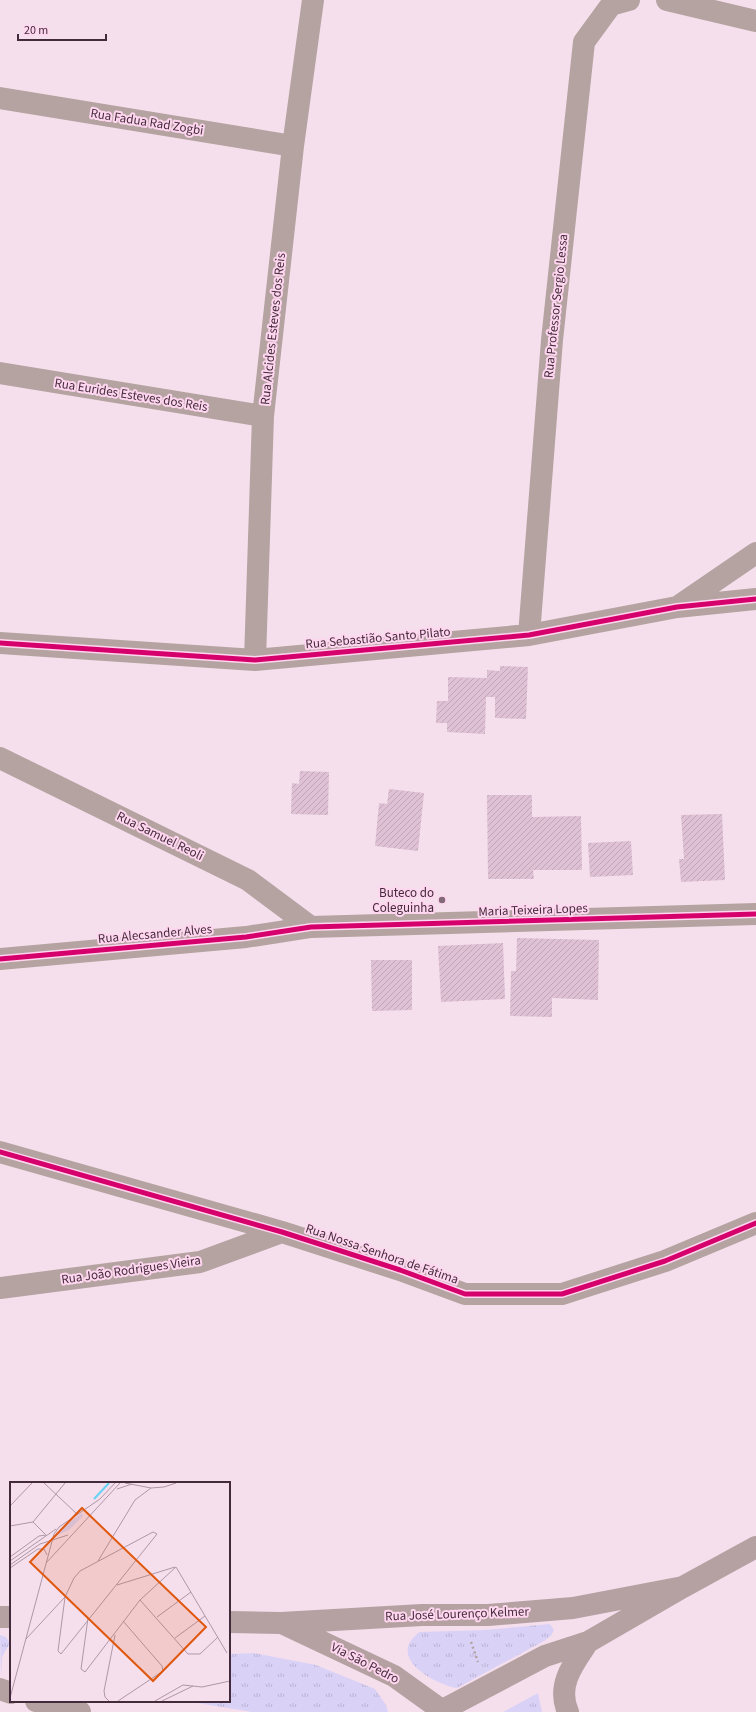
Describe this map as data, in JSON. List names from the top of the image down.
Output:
{
  "streets": {
    "main road": ["Rua José Lourenço Kelmer", "Via São Pedro"],
    "street": [
      "Rua Fadua Rad Zogbi",
      "Rua Professor Sergio Lessa",
      "Rua Alcides Esteves dos Reis",
      "Rua Eurides Esteves dos Reis",
      "Rua Sebastião Santo Pilato",
      "Rua Samuel Reoli",
      "Maria Teixeira Lopes",
      "Rua Alecsander Alves",
      "Rua Nossa Senhora de Fátima",
      "Rua João Rodrigues Vieira"
    ]
  },
  "crossings": [
    ["Rua Fadua Rad Zogbi", "Rua Alcides Esteves dos Reis"],
    ["Rua Professor Sergio Lessa", "Rua Sebastião Santo Pilato"],
    ["Rua Alcides Esteves dos Reis", "Rua Eurides Esteves dos Reis"],
    ["Rua Alcides Esteves dos Reis", "Rua Sebastião Santo Pilato"],
    ["Rua Samuel Reoli", "Maria Teixeira Lopes"],
    ["Rua Samuel Reoli", "Rua Alecsander Alves"],
    ["Maria Teixeira Lopes", "Rua Alecsander Alves"],
    ["Rua Nossa Senhora de Fátima", "Rua João Rodrigues Vieira"],
    ["Rua José Lourenço Kelmer", "Via São Pedro"]
  ],
  "places": ["Buteco do Coleguinha"],
  "scale_bar": "20 m"
}
